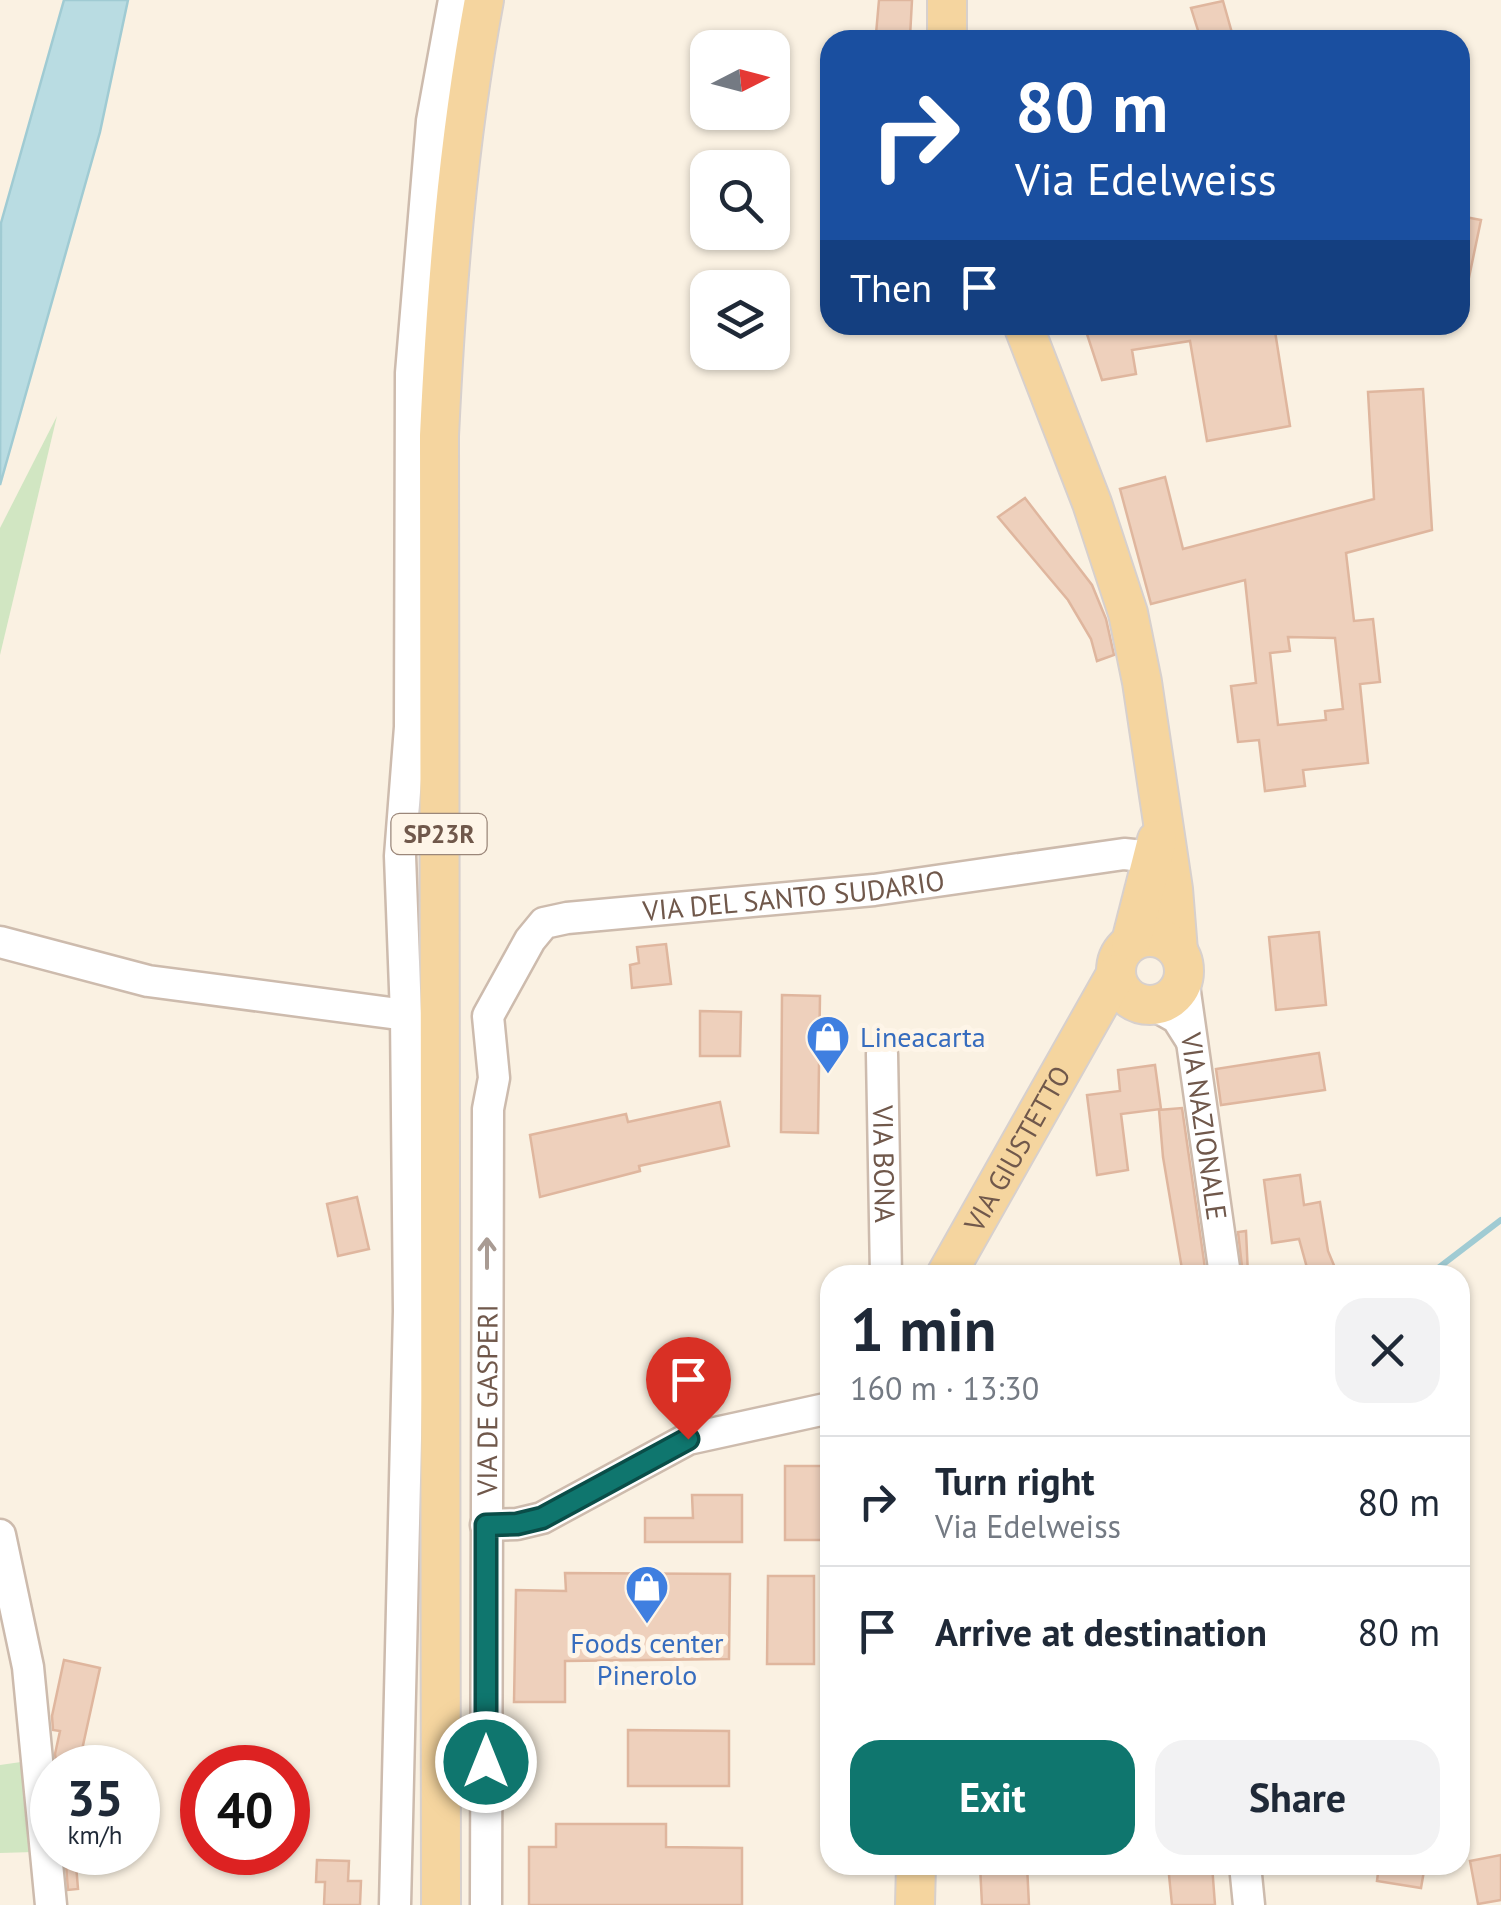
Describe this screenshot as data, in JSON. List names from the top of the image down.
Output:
{
  "streets": {
    "main road": ["SP23R", "VIA GIUSTETTO"],
    "street": [
      "VIA DEL SANTO SUDARIO",
      "VIA NAZIONALE",
      "VIA BONA",
      "VIA DE GASPERI"
    ]
  },
  "crossings": [
    ["VIA DEL SANTO SUDARIO", "VIA GIUSTETTO"],
    ["VIA DEL SANTO SUDARIO", "VIA DE GASPERI"],
    ["VIA NAZIONALE", "VIA GIUSTETTO"]
  ],
  "places": {
    "shop": ["Lineacarta", "Foods center Pinerolo"]
  },
  "north": "right",
  "page": {
    "turn": ["80 m", "Via Edelweiss"],
    "then": "Then",
    "heading": ["1 min", "160 m · 13:30"],
    "list": [
      {
        "name": "Turn right",
        "note": "Via Edelweiss",
        "value": "80 m"
      },
      {
        "name": "Arrive at destination",
        "value": "80 m"
      }
    ],
    "buttons": ["Exit", "Share"],
    "speed": "35 km/h",
    "limit": "40"
  }
}
